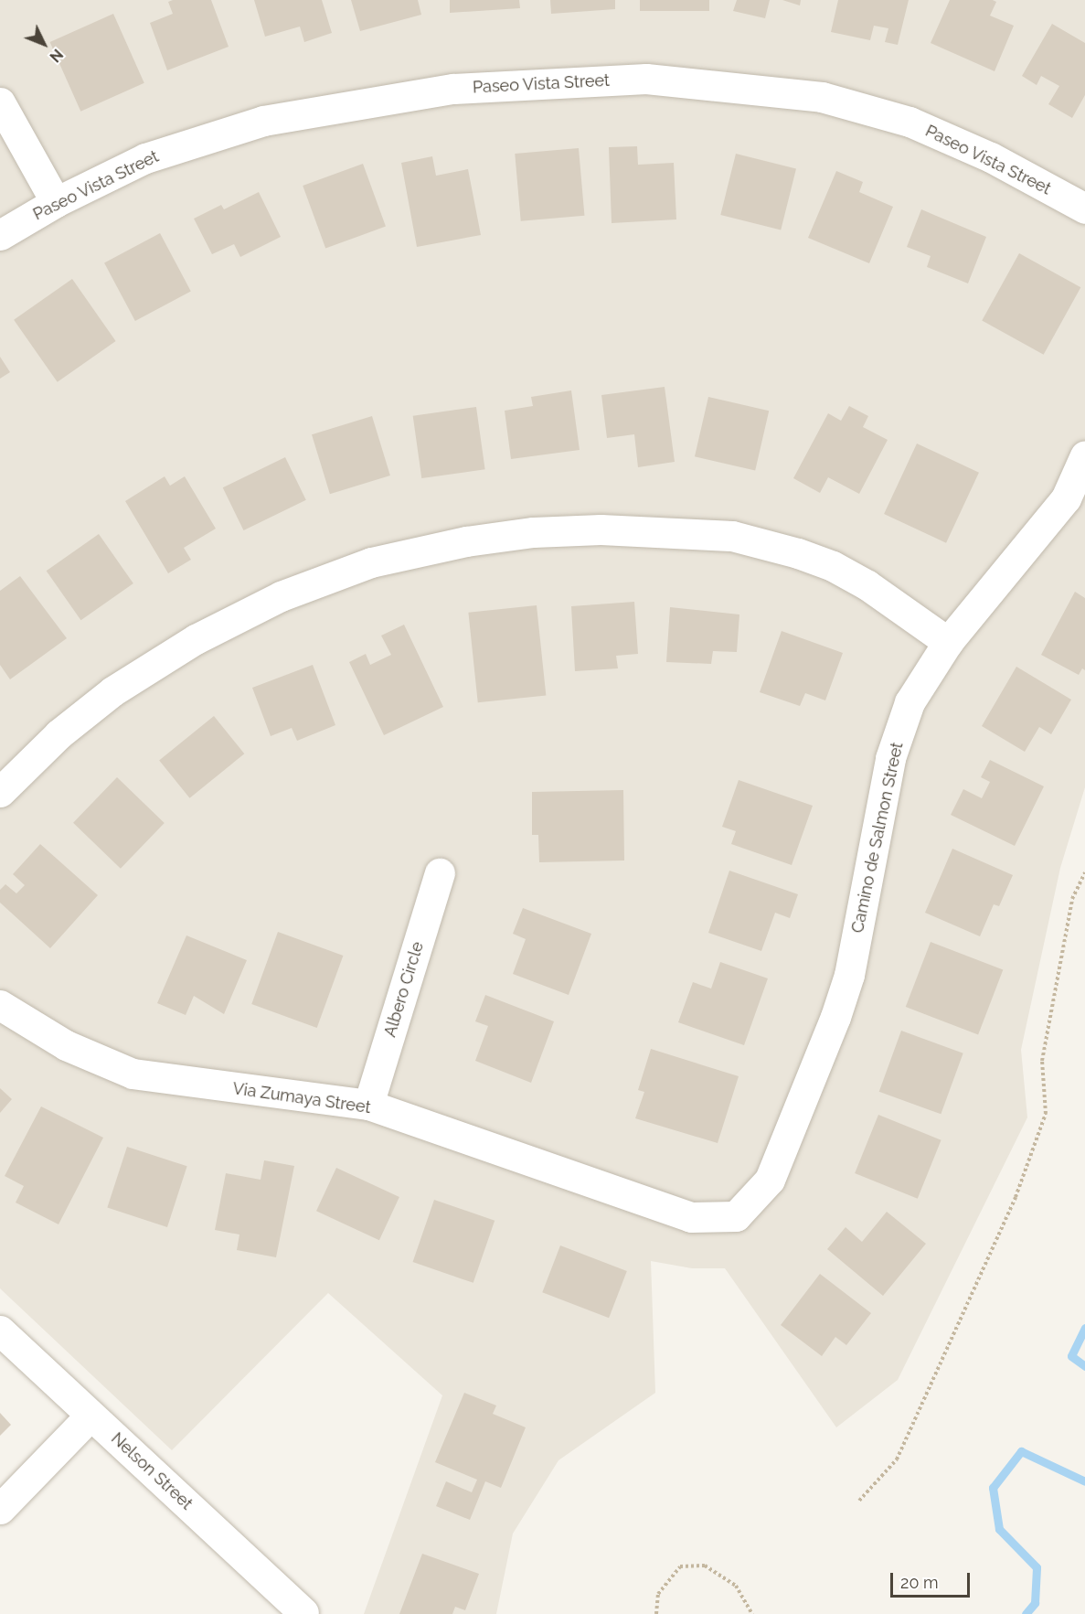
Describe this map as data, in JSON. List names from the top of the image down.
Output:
{
  "streets": {
    "street": [
      "Paseo Vista Street",
      "Camino de Salmon Street",
      "Albero Circle",
      "Via Zumaya Street",
      "Nelson Street"
    ]
  },
  "crossings": [
    ["Camino de Salmon Street", "Via Zumaya Street"],
    ["Albero Circle", "Via Zumaya Street"]
  ],
  "scale_bar": "20 m",
  "north": "bottom right"
}
